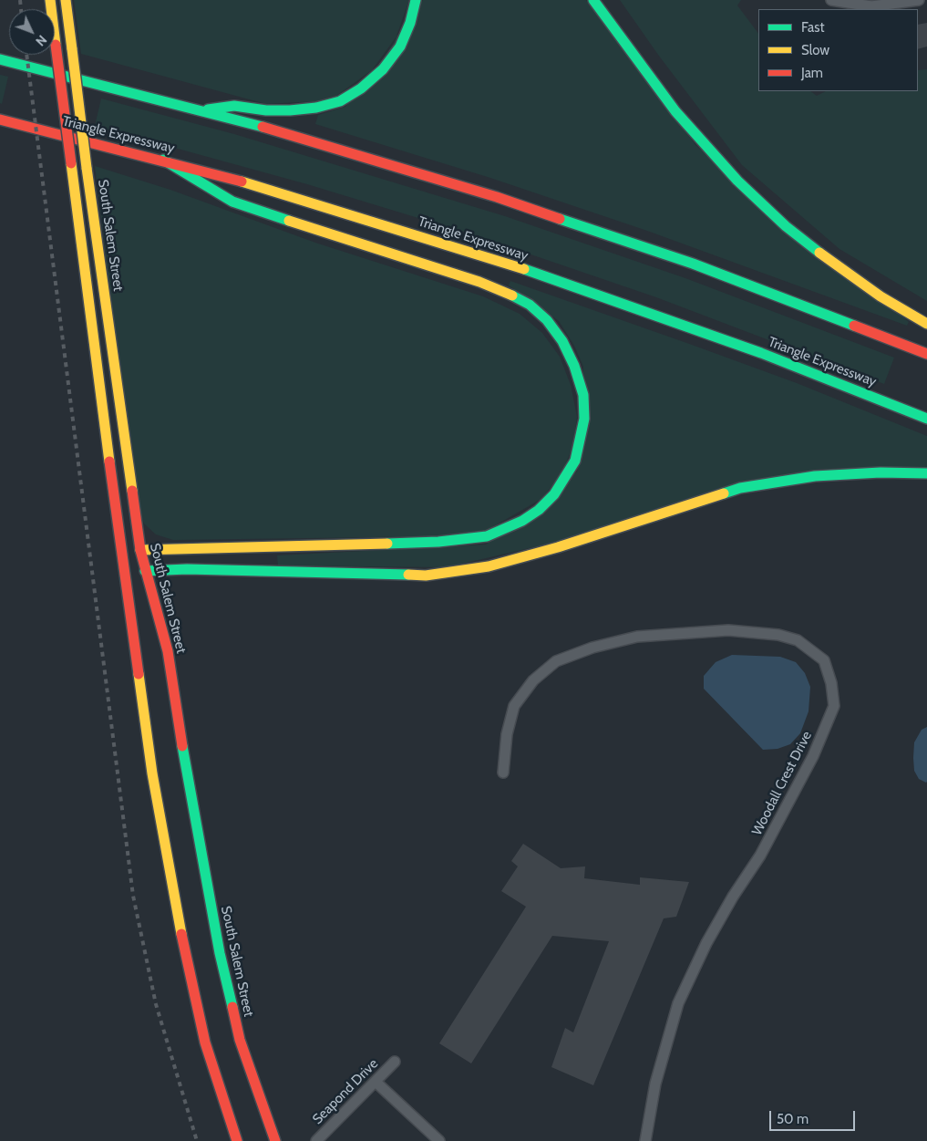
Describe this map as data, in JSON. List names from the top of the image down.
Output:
{
  "streets": {
    "main road": ["Triangle Expressway", "South Salem Street"],
    "street": ["Woodall Crest Drive", "Seapond Drive"]
  },
  "legend": ["Fast", "Slow", "Jam"],
  "scale_bar": "50 m",
  "north": "bottom right"
}
